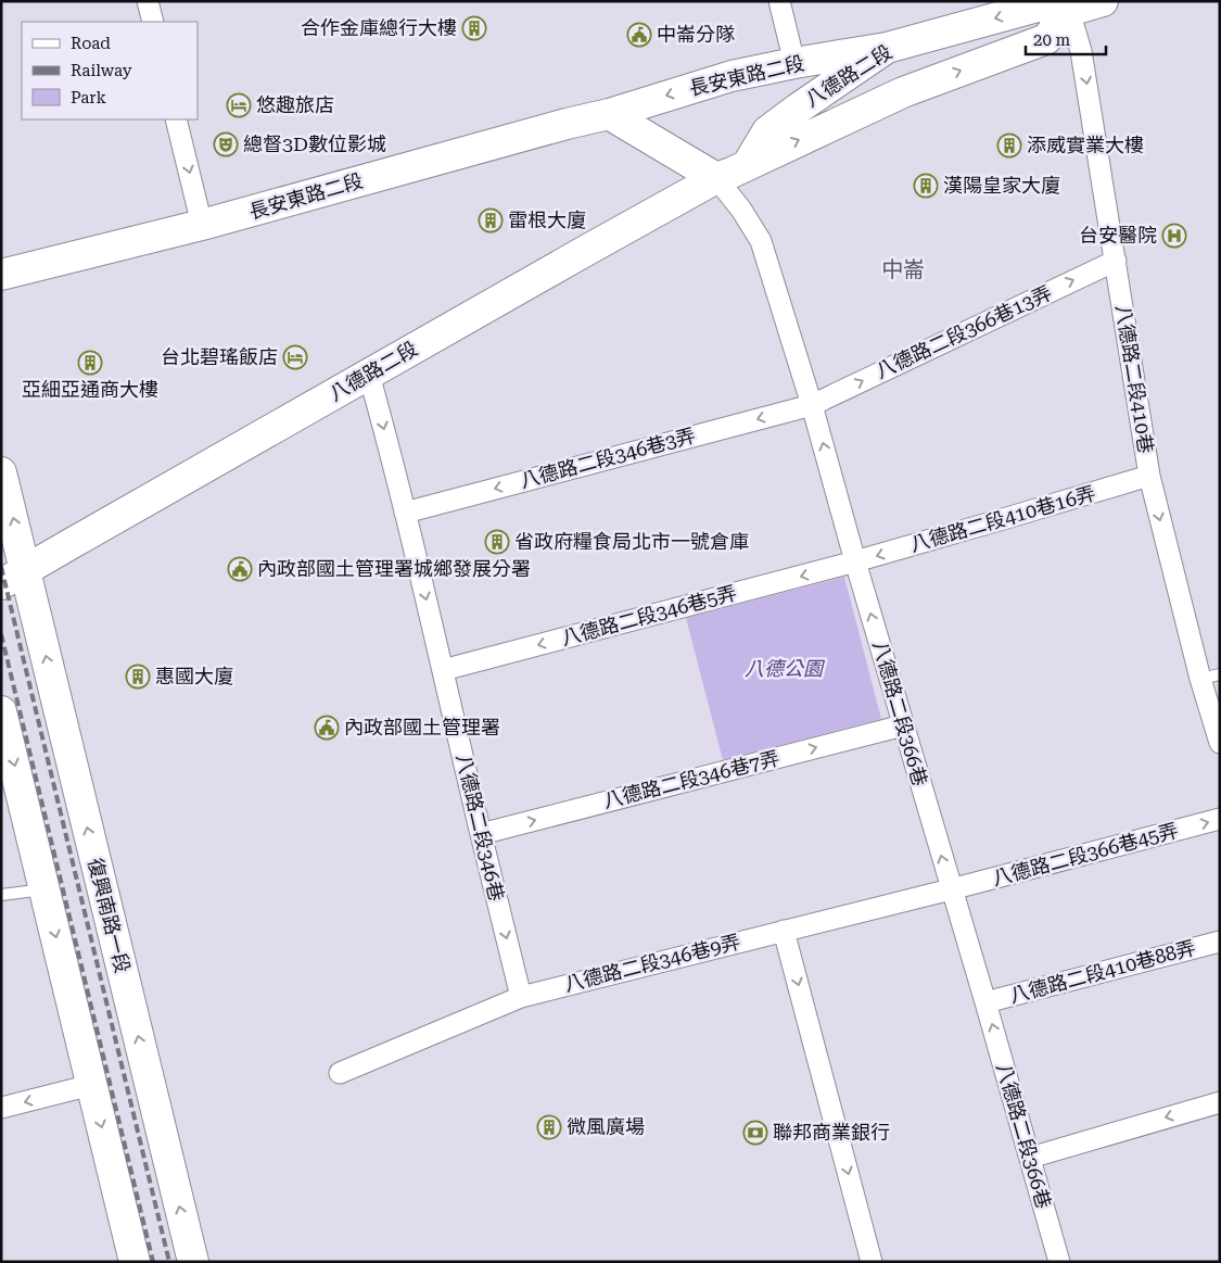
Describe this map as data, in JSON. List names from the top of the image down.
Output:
{
  "streets": {
    "street": [
      "長安東路二段",
      "八德路二段",
      "八德路二段366巷13弄",
      "八德路二段410巷",
      "八德路二段346巷3弄",
      "八德路二段410巷16弄",
      "八德路二段346巷5弄",
      "八德路二段366巷",
      "八德路二段346巷7弄",
      "八德路二段346巷",
      "八德路二段366巷45弄",
      "復興南路一段",
      "八德路二段346巷9弄",
      "八德路二段410巷88弄"
    ]
  },
  "crossings": [
    ["長安東路二段", "八德路二段"],
    ["八德路二段", "八德路二段410巷"],
    ["八德路二段", "八德路二段366巷"],
    ["八德路二段", "八德路二段346巷"],
    ["八德路二段", "復興南路一段"],
    ["八德路二段366巷13弄", "八德路二段410巷"],
    ["八德路二段366巷13弄", "八德路二段346巷3弄"],
    ["八德路二段366巷13弄", "八德路二段366巷"],
    ["八德路二段410巷", "八德路二段410巷16弄"],
    ["八德路二段346巷3弄", "八德路二段366巷"],
    ["八德路二段346巷3弄", "八德路二段346巷"],
    ["八德路二段410巷16弄", "八德路二段346巷5弄"],
    ["八德路二段410巷16弄", "八德路二段366巷"],
    ["八德路二段346巷5弄", "八德路二段366巷"],
    ["八德路二段346巷5弄", "八德路二段346巷"],
    ["八德路二段366巷", "八德路二段346巷7弄"],
    ["八德路二段366巷", "八德路二段366巷45弄"],
    ["八德路二段366巷", "八德路二段410巷88弄"],
    ["八德路二段346巷7弄", "八德路二段346巷"],
    ["八德路二段346巷", "八德路二段346巷9弄"],
    ["八德路二段366巷45弄", "八德路二段346巷9弄"]
  ],
  "one_way": [
    "八德路二段366巷13弄",
    "八德路二段410巷",
    "八德路二段346巷3弄",
    "八德路二段410巷16弄",
    "八德路二段346巷5弄",
    "八德路二段366巷",
    "八德路二段346巷7弄",
    "八德路二段346巷",
    "八德路二段366巷45弄"
  ],
  "districts": ["中崙"],
  "parks": ["八德公園"],
  "places": {
    "building": [
      "合作金庫總行大樓",
      "添威實業大樓",
      "漢陽皇家大廈",
      "雷根大廈",
      "亞細亞通商大樓",
      "省政府糧食局北市一號倉庫",
      "惠國大廈",
      "微風廣場"
    ],
    "public building": ["中崙分隊", "內政部國土管理署城鄉發展分署", "內政部國土管理署"],
    "hotel": ["悠趣旅店", "台北碧瑤飯店"],
    "theatre": ["總督3D數位影城"],
    "hospital": ["台安醫院"],
    "bank": ["聯邦商業銀行"]
  },
  "legend": ["Road", "Railway", "Park"],
  "scale_bar": "20 m"
}
